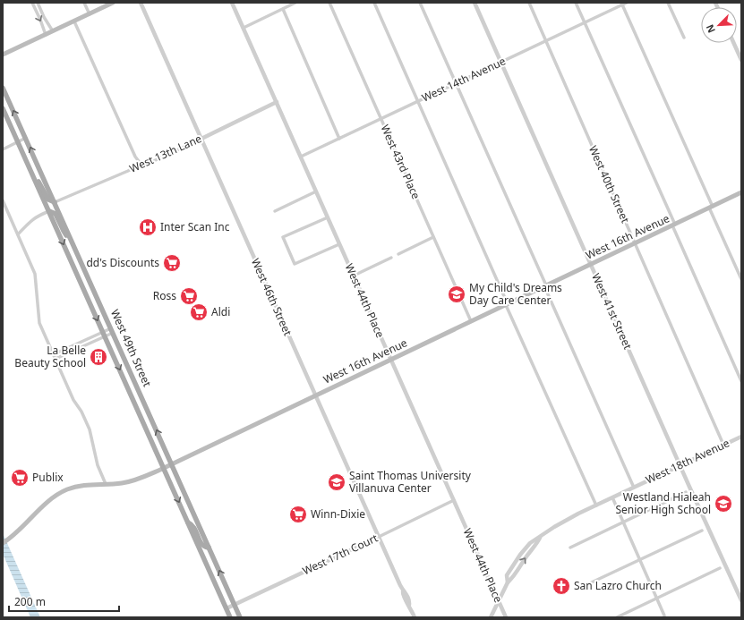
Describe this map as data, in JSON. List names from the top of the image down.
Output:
{
  "streets": {
    "main road": ["West 16th Avenue", "West 49th Street"],
    "street": [
      "West 14th Avenue",
      "West 13th Lane",
      "West 43rd Place",
      "West 40th Street",
      "West 46th Street",
      "West 44th Place",
      "West 41st Street",
      "West 18th Avenue",
      "West 17th Court"
    ]
  },
  "crossings": [
    ["West 14th Avenue", "West 43rd Place"],
    ["West 14th Avenue", "West 40th Street"],
    ["West 14th Avenue", "West 44th Place"],
    ["West 14th Avenue", "West 41st Street"],
    ["West 13th Lane", "West 46th Street"],
    ["West 13th Lane", "West 44th Place"],
    ["West 13th Lane", "West 49th Street"],
    ["West 43rd Place", "West 16th Avenue"],
    ["West 40th Street", "West 16th Avenue"],
    ["West 40th Street", "West 18th Avenue"],
    ["West 16th Avenue", "West 46th Street"],
    ["West 16th Avenue", "West 44th Place"],
    ["West 16th Avenue", "West 41st Street"],
    ["West 16th Avenue", "West 49th Street"],
    ["West 46th Street", "West 17th Court"],
    ["West 44th Place", "West 18th Avenue"],
    ["West 44th Place", "West 17th Court"],
    ["West 41st Street", "West 18th Avenue"],
    ["West 49th Street", "West 17th Court"]
  ],
  "places": {
    "hospital": ["Inter Scan Inc"],
    "supermarket": [
      "dd's Discounts",
      "Ross",
      "Aldi",
      "Publix",
      "Winn-Dixie"
    ],
    "school or university": ["My Child's Dreams Day Care Center", "Saint Thomas University Villanuva Center", "Westland Hialeah Senior High School"],
    "building": ["La Belle Beauty School"],
    "church": ["San Lazro Church"]
  },
  "scale_bar": "200 m",
  "north": "bottom left"
}
